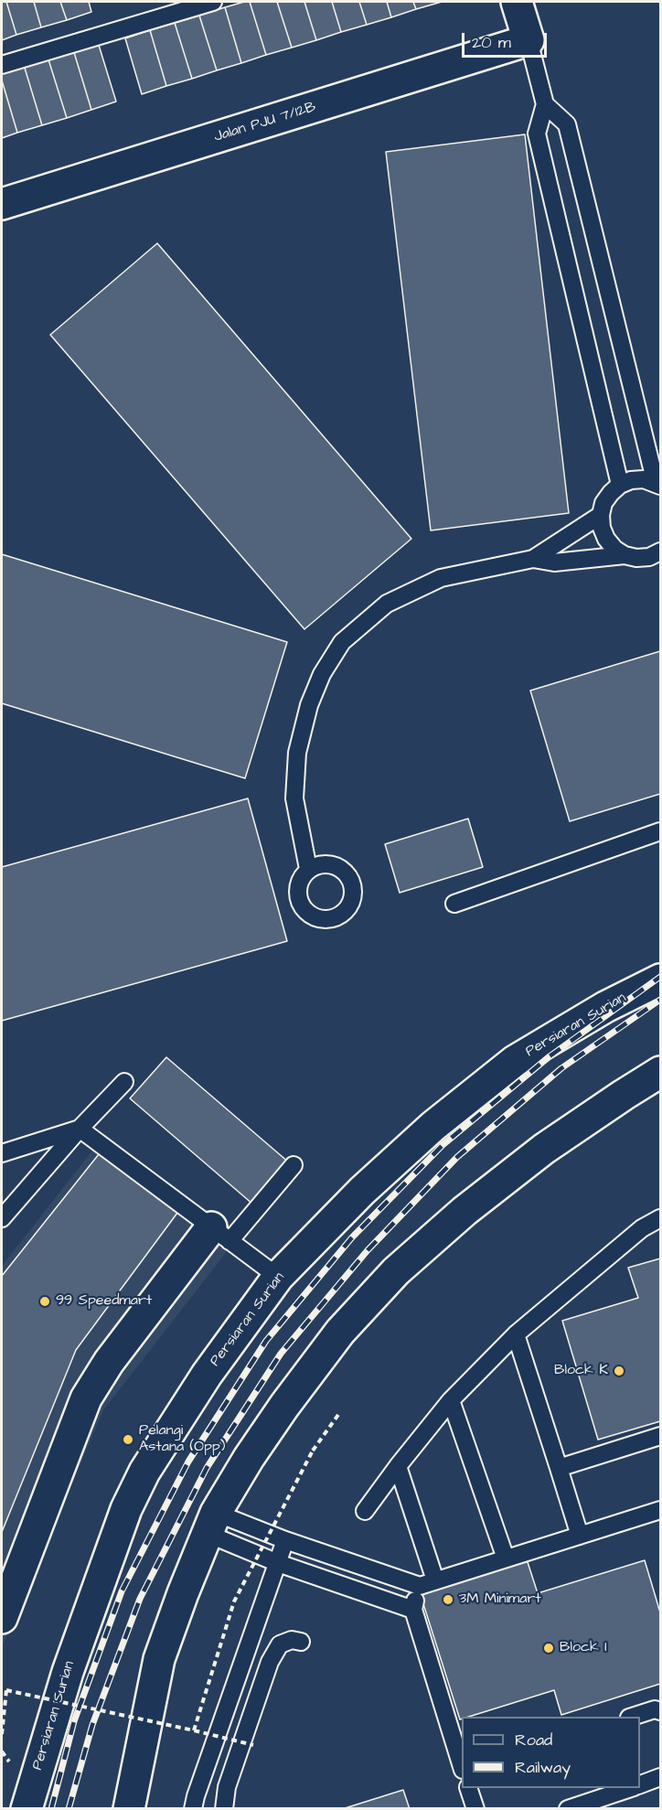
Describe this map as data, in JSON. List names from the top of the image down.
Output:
{
  "streets": {
    "main road": ["Jalan PJU 7/12B", "Persiaran Surian"]
  },
  "places": [
    "99 Speedmart",
    "Block K",
    "Pelangi Astana (Opp)",
    "3M Minimart",
    "Block I"
  ],
  "legend": ["Road", "Railway"],
  "scale_bar": "20 m"
}
